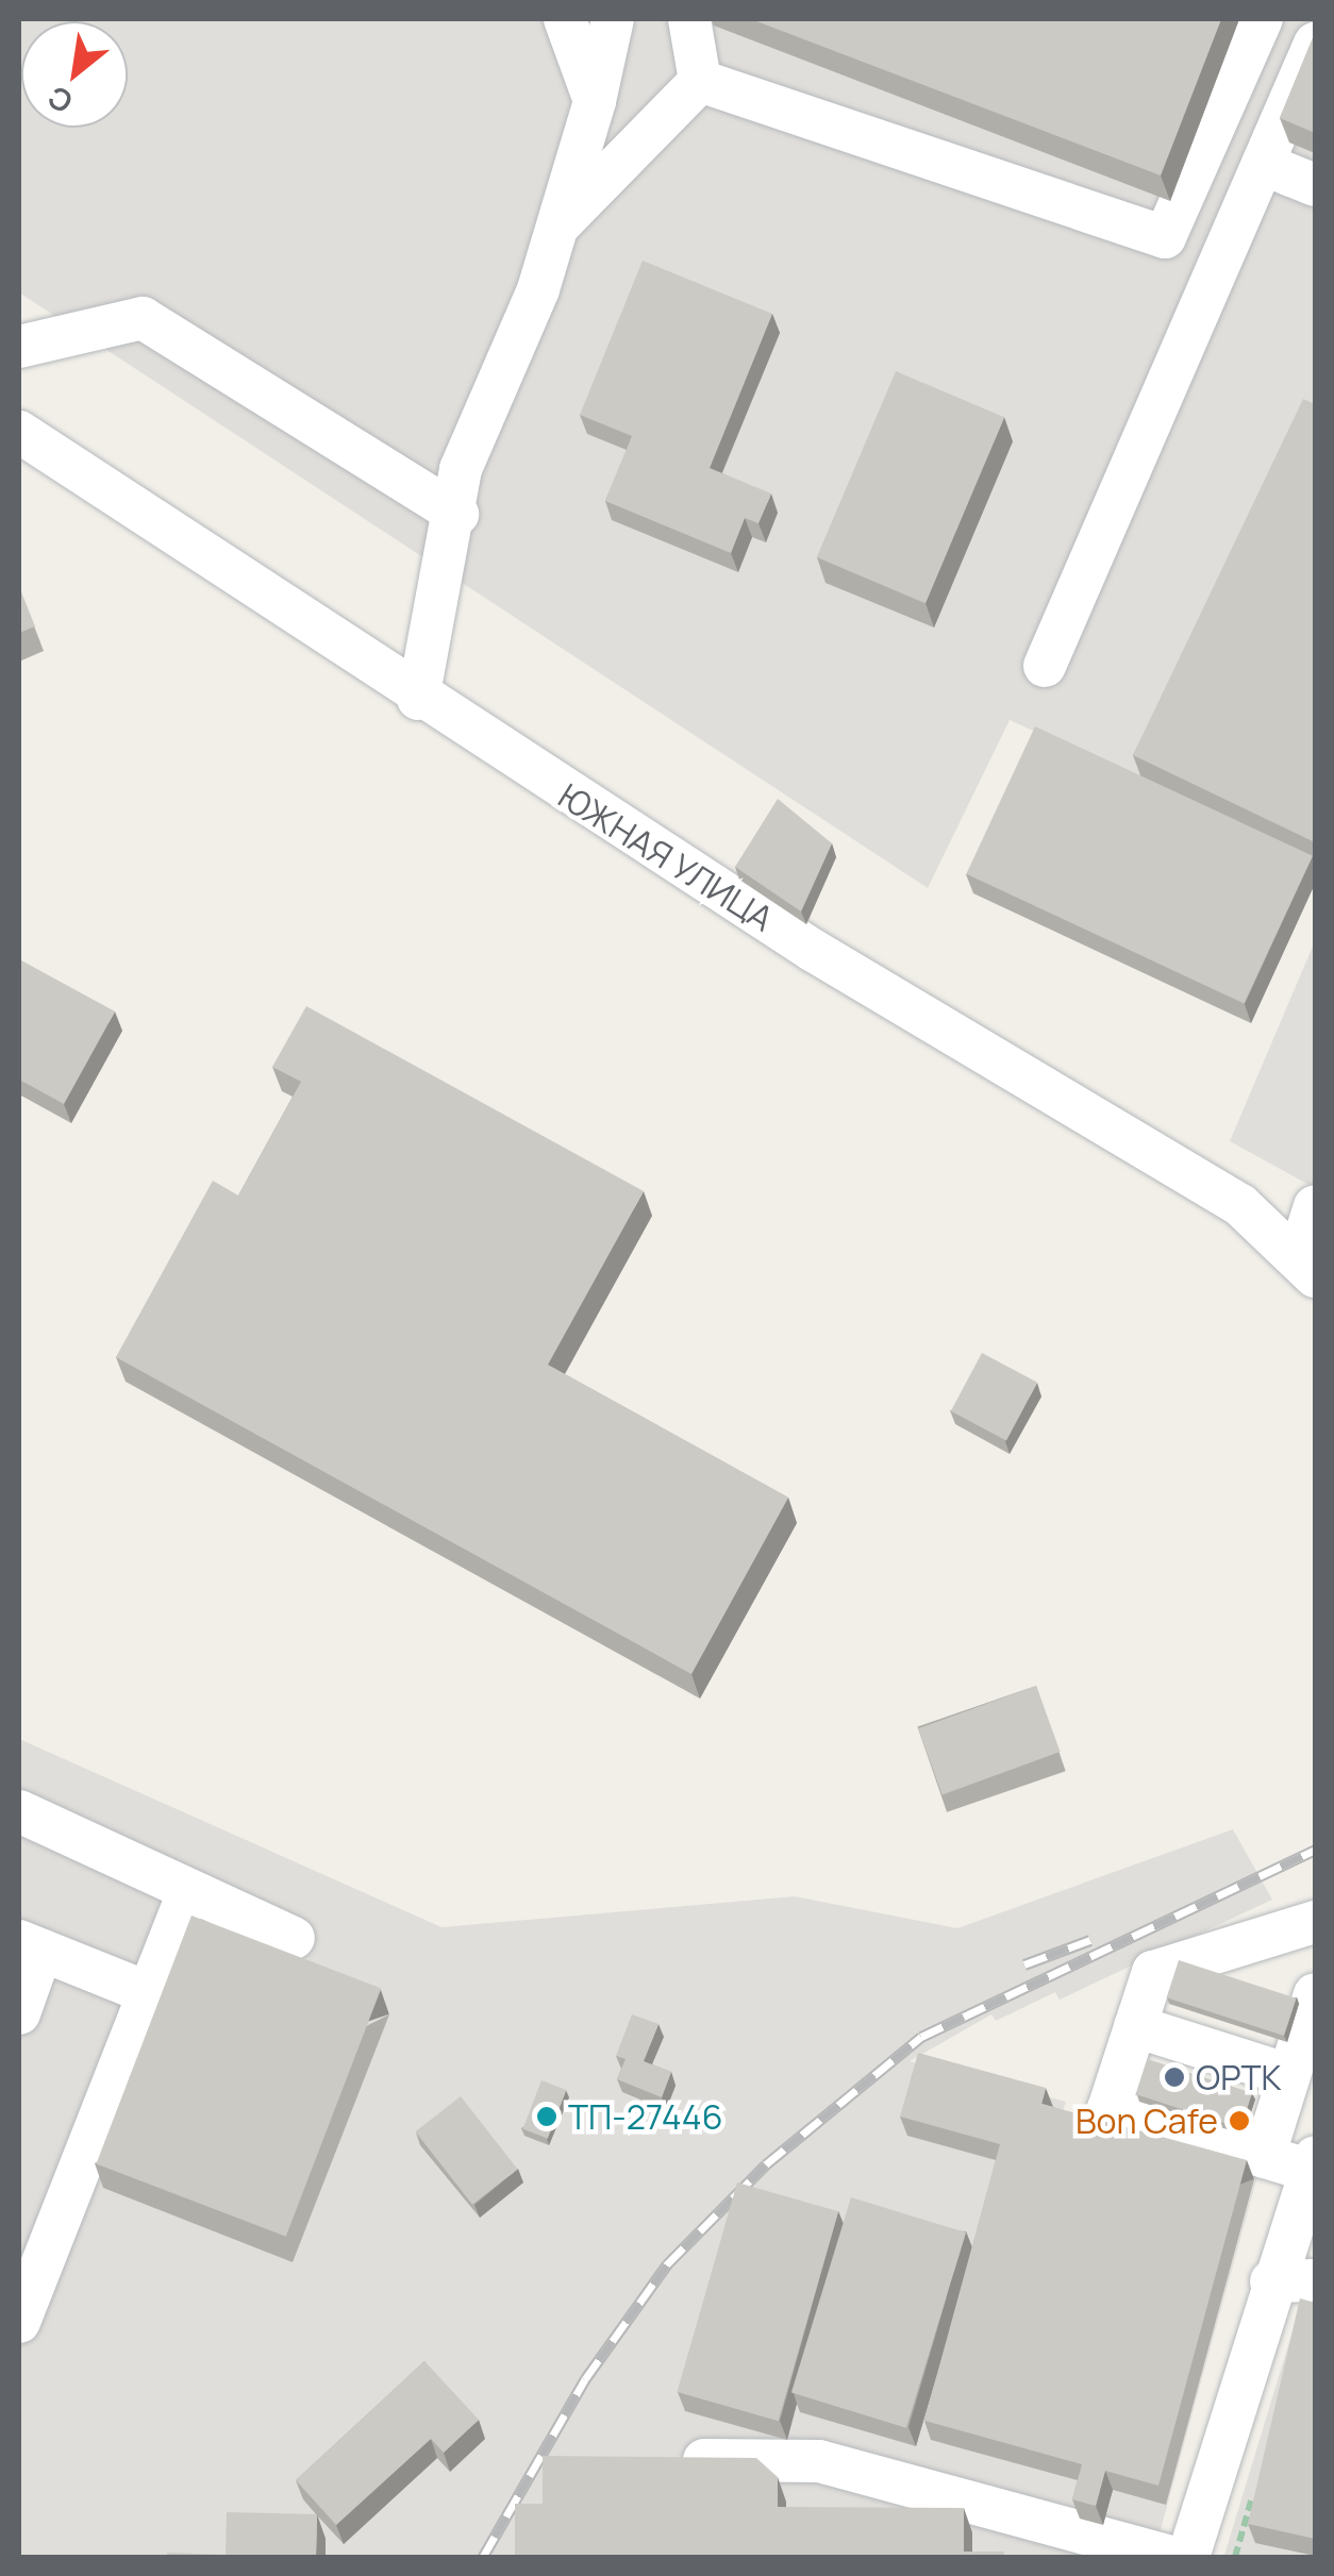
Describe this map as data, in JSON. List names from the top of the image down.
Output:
{
  "streets": {
    "street": ["ЮЖНАЯ УЛИЦА"]
  },
  "places": ["ОРТК", "ТП-27446", "Bon Cafe"],
  "north": "bottom left"
}
